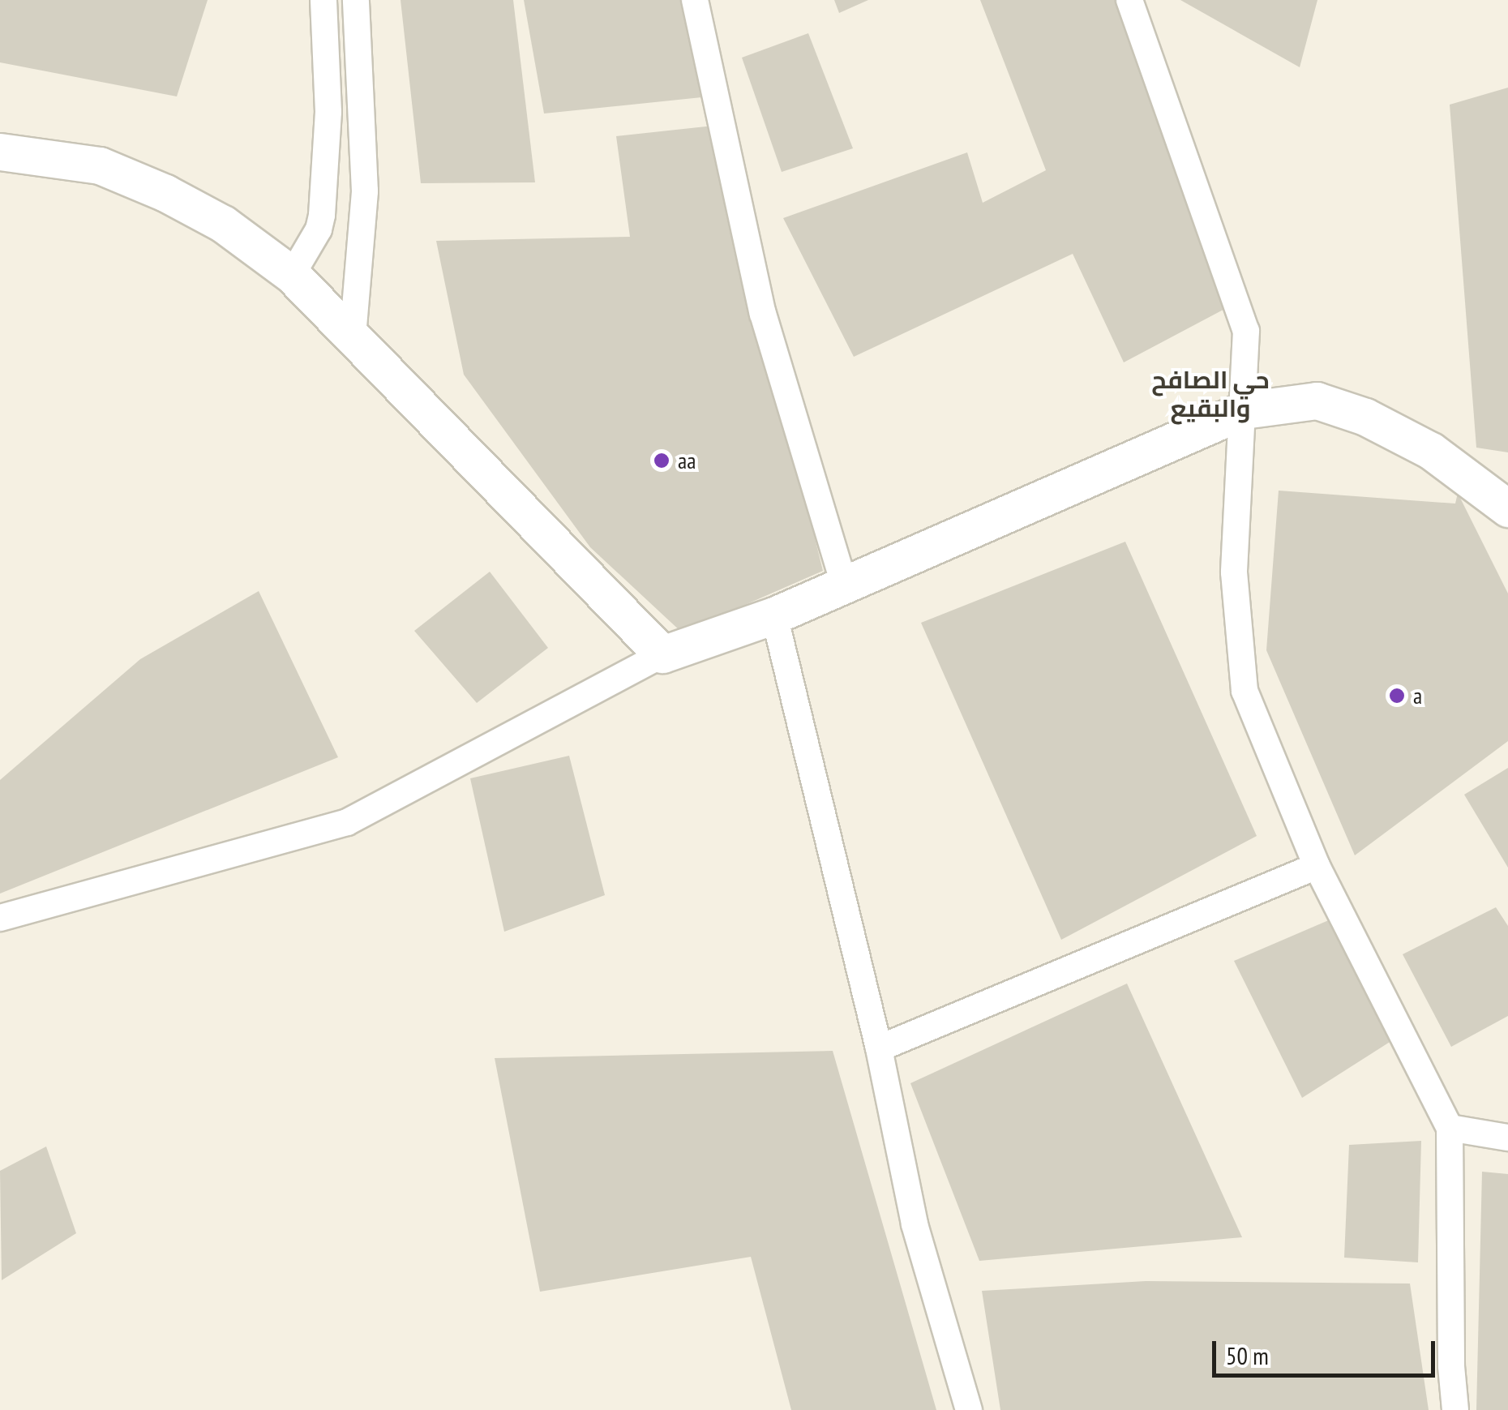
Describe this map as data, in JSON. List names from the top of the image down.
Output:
{
  "districts": ["حي الصافح والبقيع"],
  "places": ["aa", "a"],
  "scale_bar": "50 m"
}
